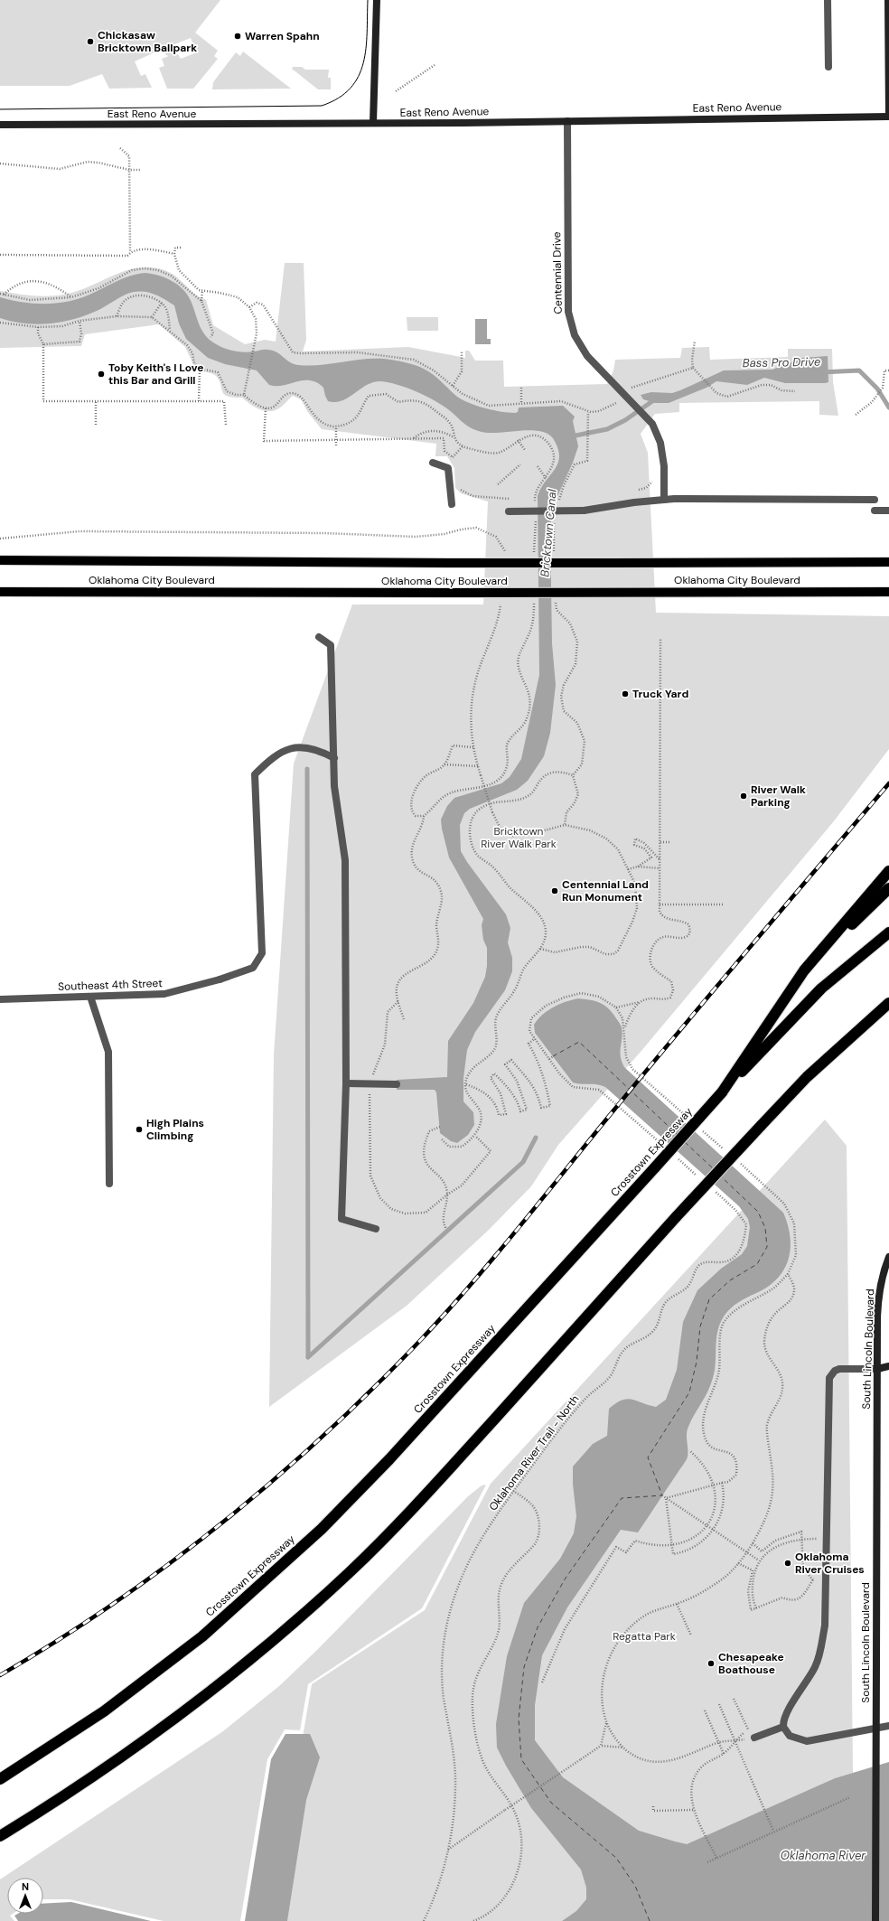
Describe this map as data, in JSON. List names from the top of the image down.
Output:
{
  "streets": {
    "highway": ["Crosstown Expressway"],
    "main road": ["East Reno Avenue", "Oklahoma City Boulevard", "South Lincoln Boulevard"],
    "street": ["Centennial Drive", "Southeast 4th Street"],
    "path": ["Oklahoma River Trail - North"]
  },
  "crossings": [
    ["East Reno Avenue", "Centennial Drive"]
  ],
  "water": ["Bass Pro Drive", "Bricktown Canal", "Oklahoma River"],
  "parks": ["Bricktown River Walk Park", "Regatta Park"],
  "places": [
    "Warren Spahn",
    "Chickasaw Bricktown Ballpark",
    "Toby Keith's I Love this Bar and Grill",
    "Truck Yard",
    "River Walk Parking",
    "Centennial Land Run Monument",
    "High Plains Climbing",
    "Oklahoma River Cruises",
    "Chesapeake Boathouse"
  ],
  "north": "top"
}
